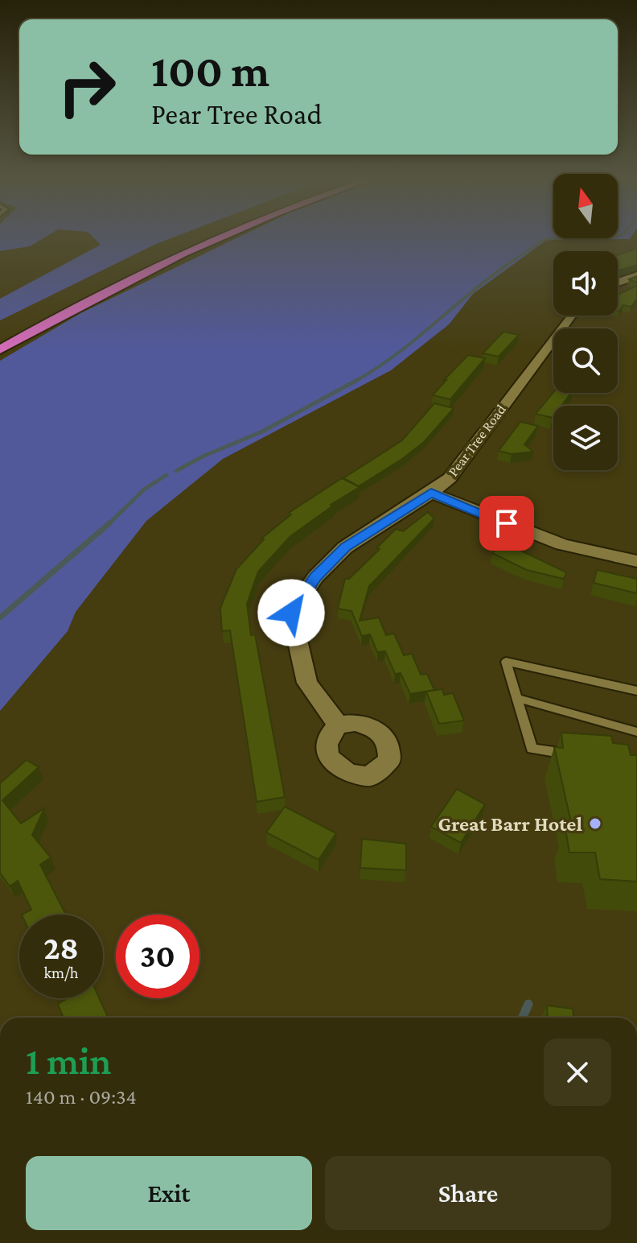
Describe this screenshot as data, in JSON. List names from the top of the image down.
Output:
{
  "streets": {
    "street": ["Pear Tree Road"]
  },
  "places": ["Great Barr Hotel"],
  "north": "top",
  "page": {
    "turn": ["100 m", "Pear Tree Road"],
    "speed": "28 km/h",
    "limit": "30",
    "heading": ["1 min", "140 m · 09:34"],
    "buttons": ["Exit", "Share"]
  }
}
